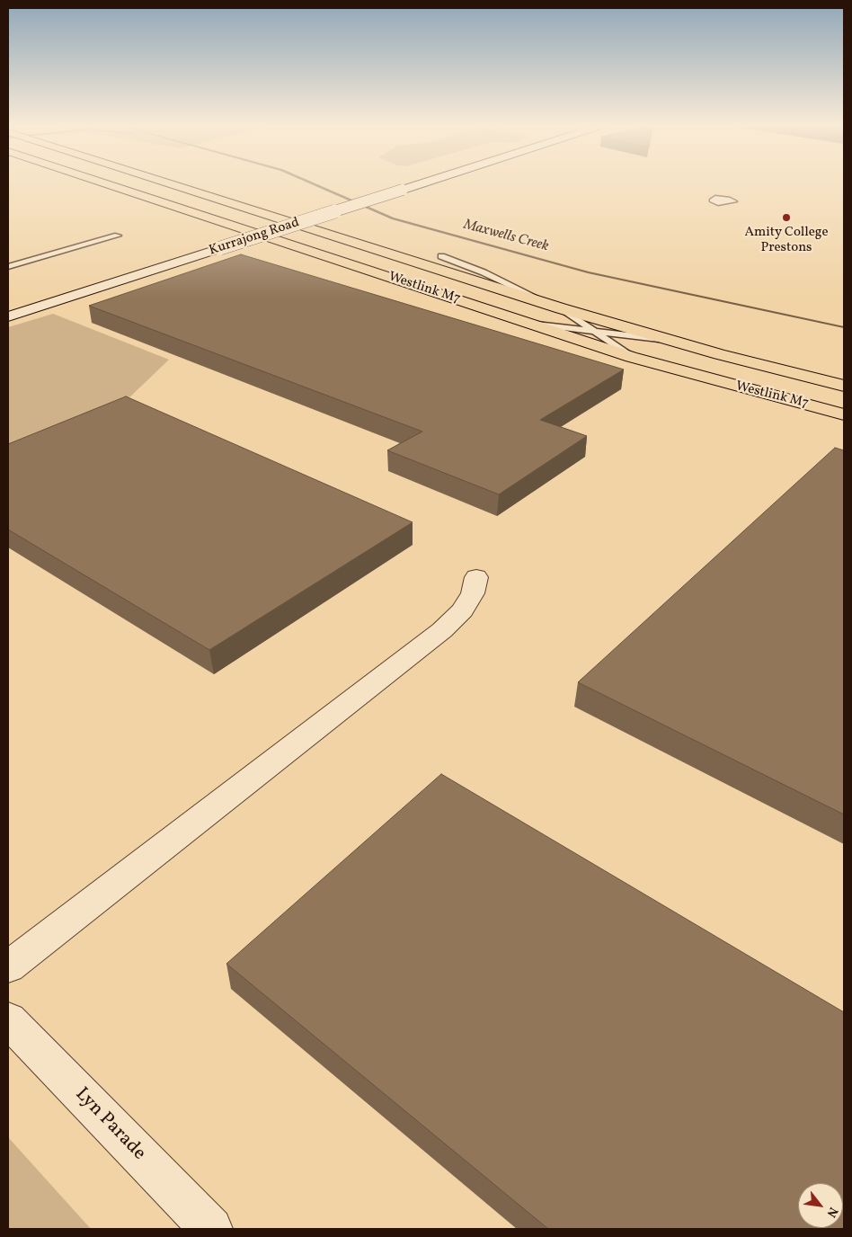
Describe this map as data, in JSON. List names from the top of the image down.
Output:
{
  "streets": {
    "highway": ["Westlink M7"],
    "main road": ["Kurrajong Road", "Lyn Parade"]
  },
  "water": ["Maxwells Creek"],
  "places": ["Amity College Prestons"],
  "north": "bottom right"
}
